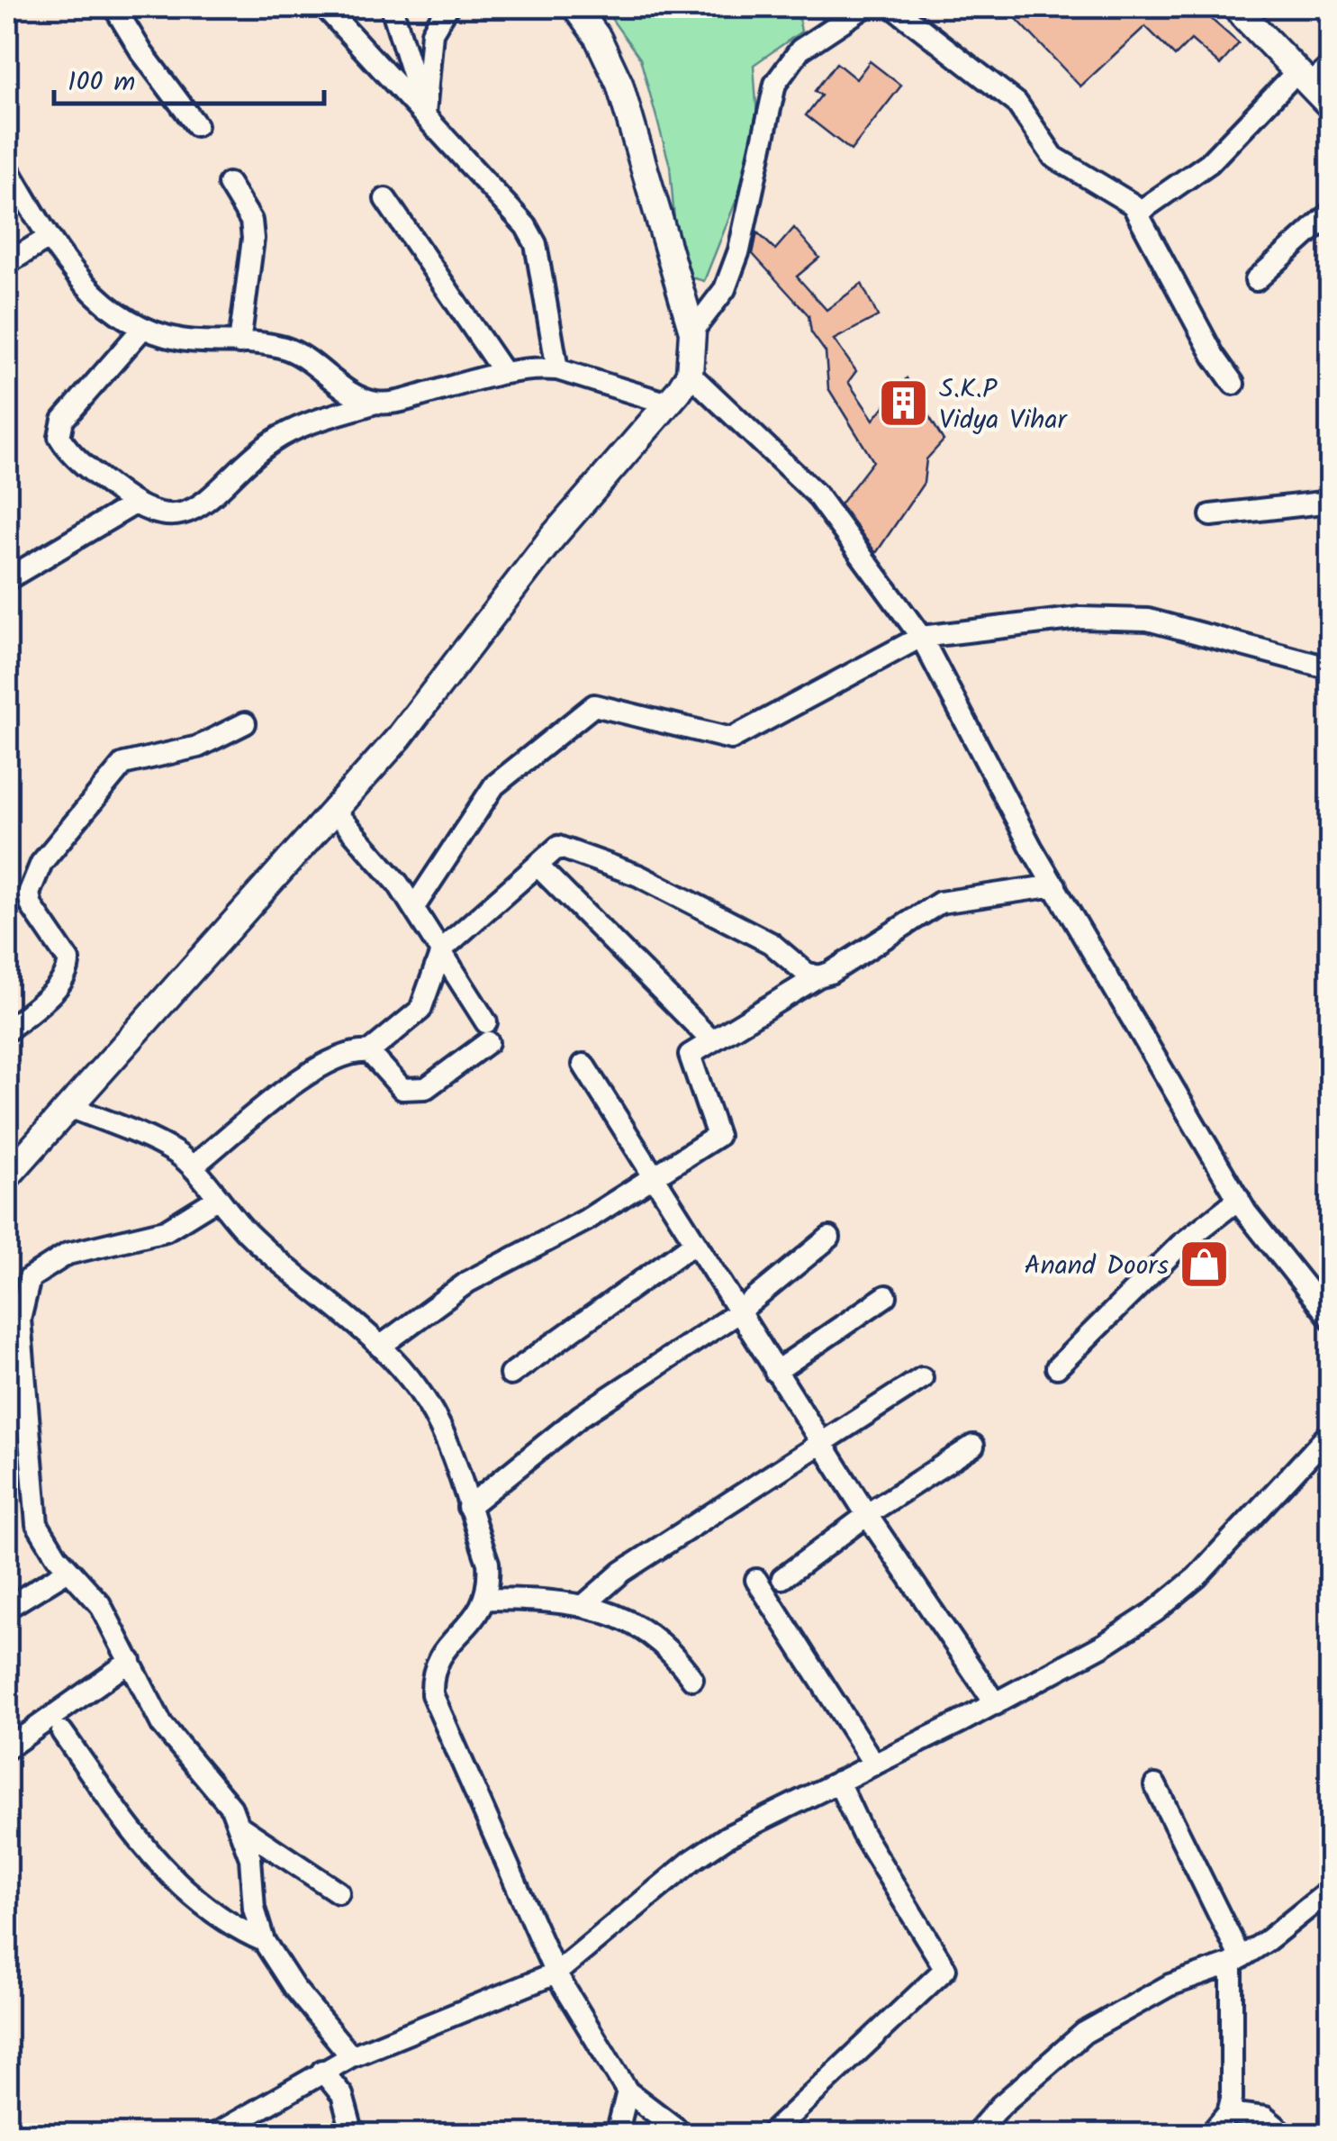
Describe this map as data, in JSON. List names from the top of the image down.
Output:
{
  "places": {
    "building": ["S.K.P Vidya Vihar"],
    "shop": ["Anand Doors"]
  },
  "scale_bar": "100 m"
}
